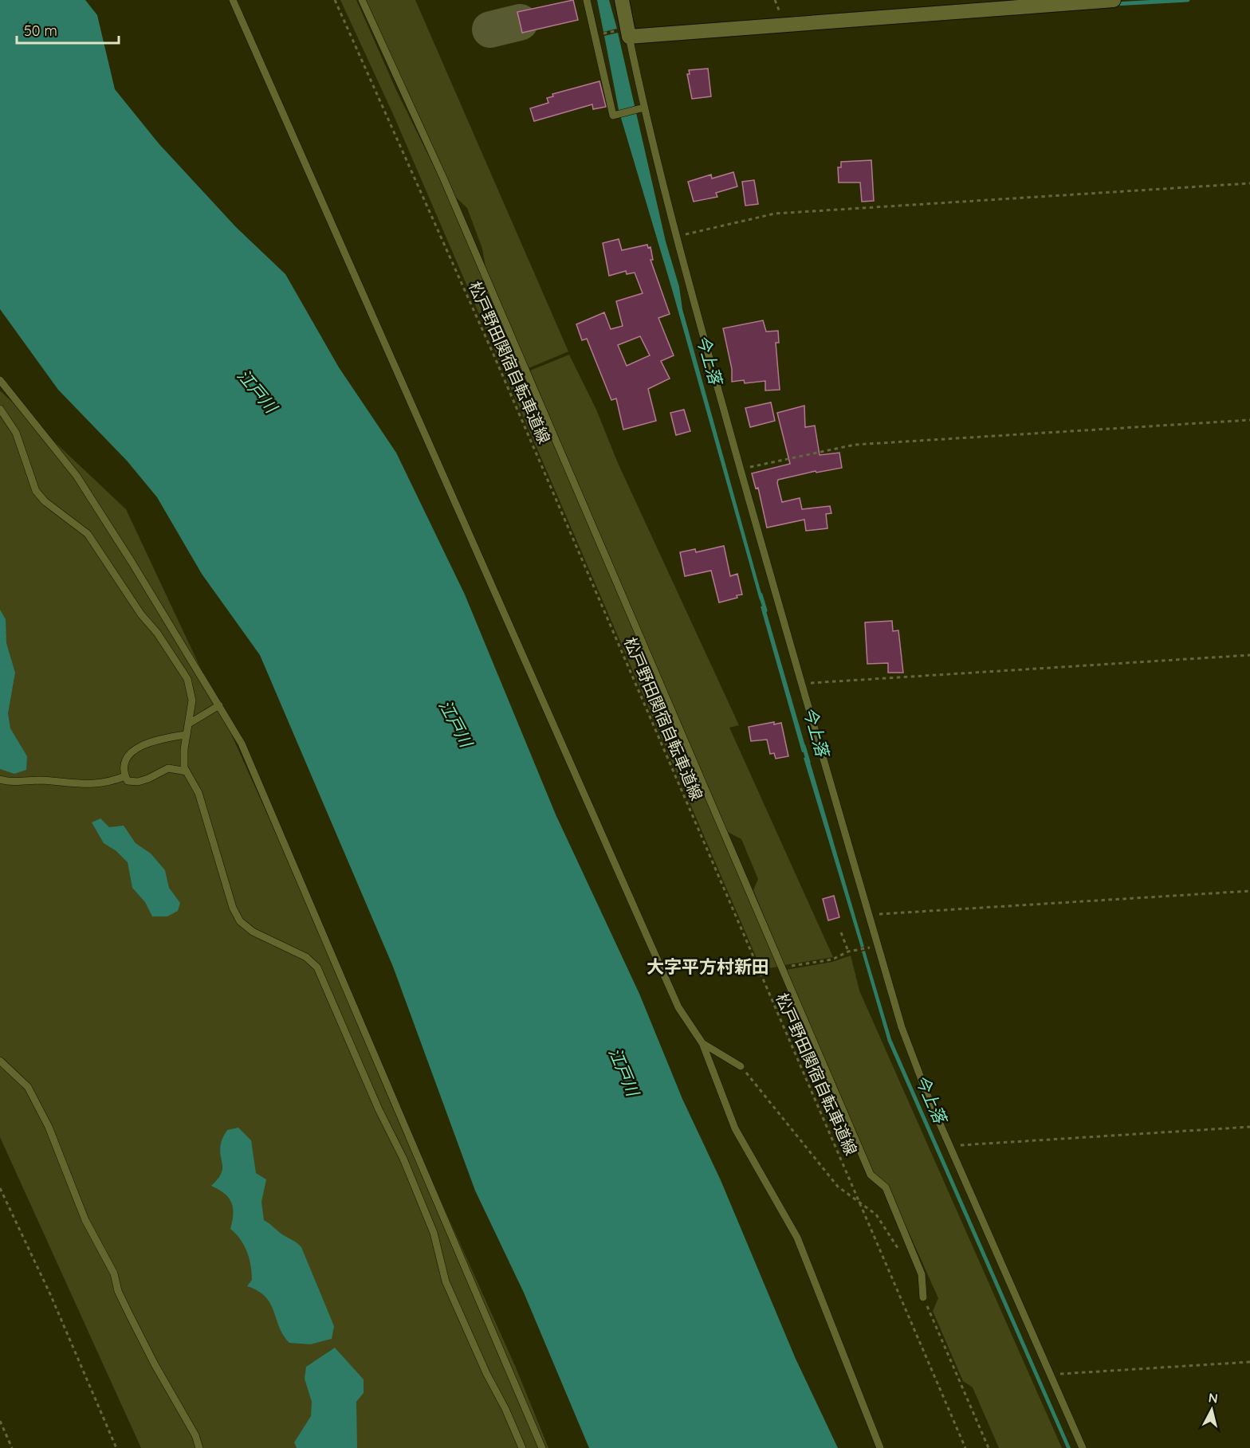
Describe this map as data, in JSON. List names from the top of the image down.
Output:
{
  "streets": {
    "path": ["松戸野田関宿自転車道線"]
  },
  "districts": ["大字平方村新田"],
  "water": ["今上落", "江戸川"],
  "scale_bar": "50 m",
  "north": "top"
}
